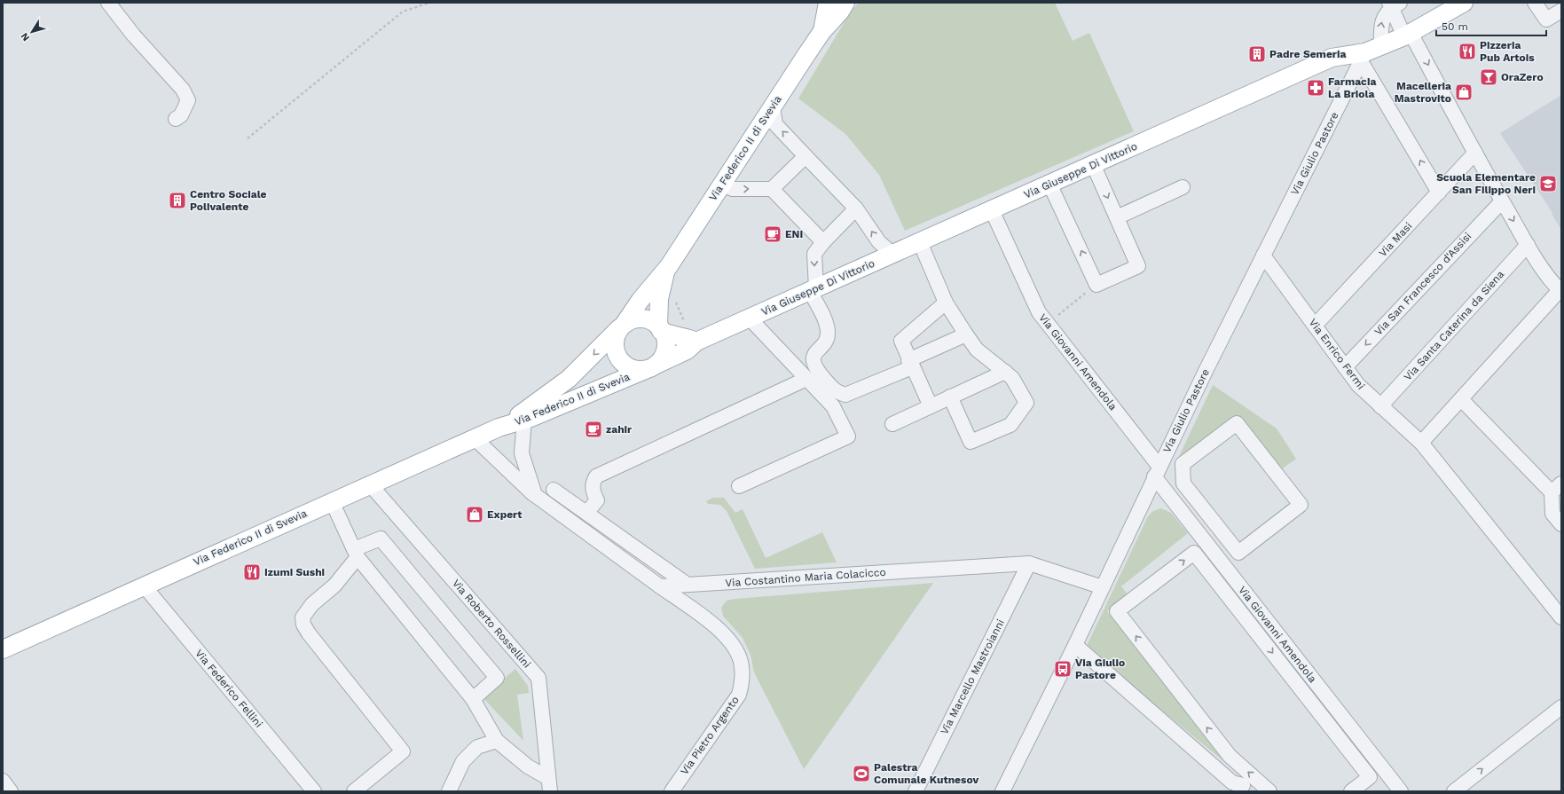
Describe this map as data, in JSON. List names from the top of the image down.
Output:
{
  "streets": {
    "main road": ["Via Federico II di Svevia", "Via Giuseppe Di Vittorio"],
    "street": [
      "Via Giulio Pastore",
      "Via Masi",
      "Via San Francesco d'Assisi",
      "Via Santa Caterina da Siena",
      "Via Enrico Fermi",
      "Via Giovanni Amendola",
      "Via Costantino Maria Colacicco",
      "Via Roberto Rossellini",
      "Via Marcello Mastroianni",
      "Via Federico Fellini",
      "Via Pietro Argento"
    ]
  },
  "crossings": [
    ["Via Federico II di Svevia", "Via Giuseppe Di Vittorio"],
    ["Via Federico II di Svevia", "Via Roberto Rossellini"],
    ["Via Federico II di Svevia", "Via Federico Fellini"],
    ["Via Giulio Pastore", "Via Giuseppe Di Vittorio"],
    ["Via Giulio Pastore", "Via Enrico Fermi"],
    ["Via Giulio Pastore", "Via Giovanni Amendola"],
    ["Via Giulio Pastore", "Via Costantino Maria Colacicco"],
    ["Via Giuseppe Di Vittorio", "Via Giovanni Amendola"],
    ["Via Masi", "Via Enrico Fermi"],
    ["Via San Francesco d'Assisi", "Via Enrico Fermi"],
    ["Via Santa Caterina da Siena", "Via Enrico Fermi"],
    ["Via Costantino Maria Colacicco", "Via Marcello Mastroianni"],
    ["Via Costantino Maria Colacicco", "Via Pietro Argento"]
  ],
  "places": {
    "restaurant": ["Pizzeria Pub Artois", "Izumi Sushi"],
    "building": ["Padre Semeria", "Centro Sociale Polivalente"],
    "bar": ["OraZero"],
    "pharmacy": ["Farmacia La Briola"],
    "shop": ["Macelleria Mastrovito", "Expert"],
    "school or university": ["Scuola Elementare San Filippo Neri"],
    "cafe": ["ENI", "zahir"],
    "bus stop": ["Via Giulio Pastore"],
    "sports": ["Palestra Comunale Kutnesov"]
  },
  "scale_bar": "50 m",
  "north": "bottom left"
}
